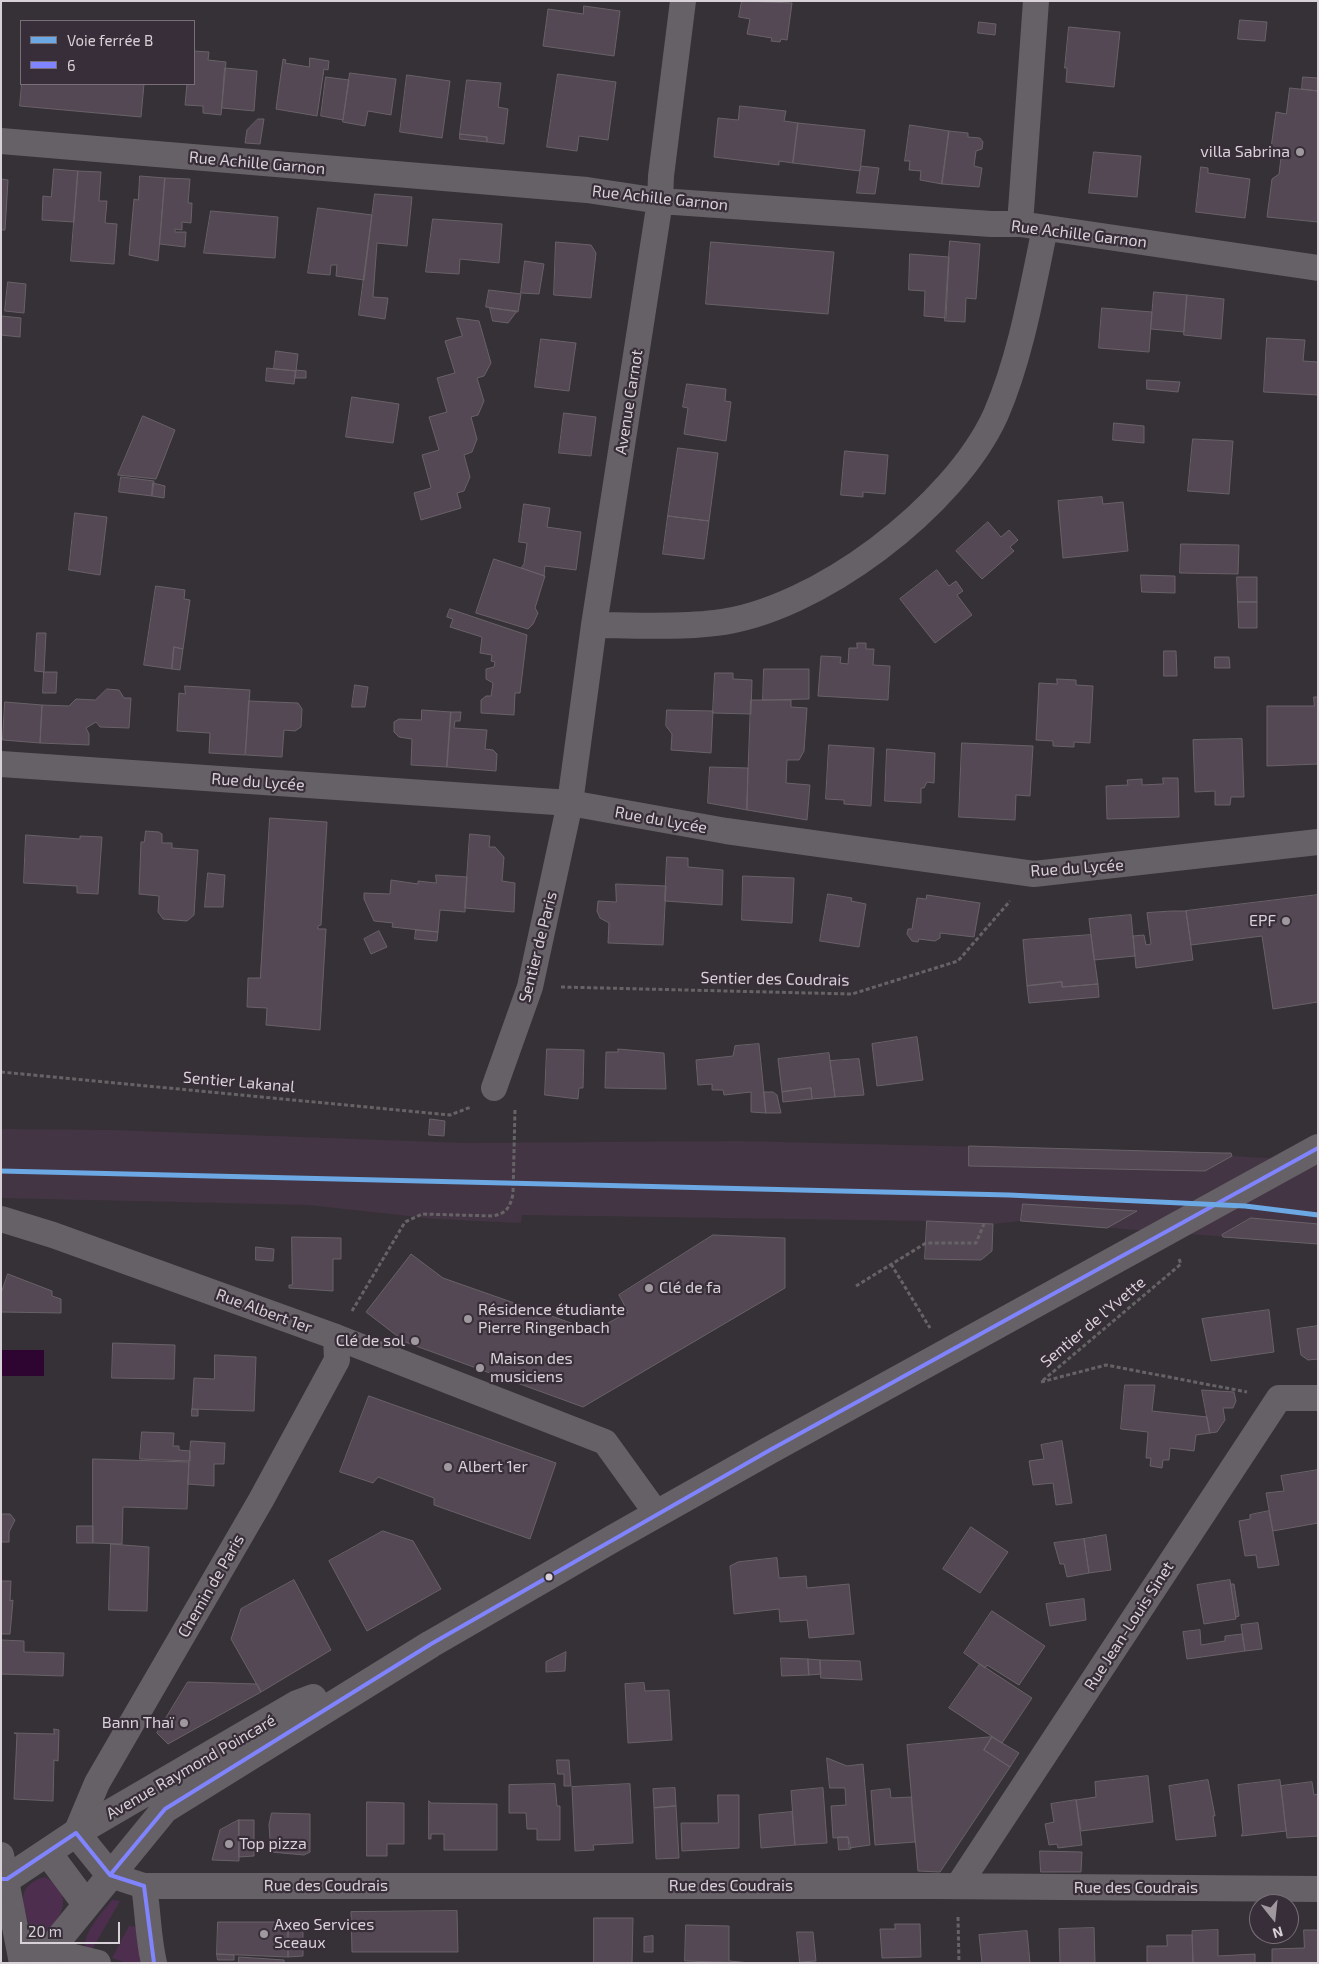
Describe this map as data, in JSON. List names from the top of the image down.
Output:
{
  "streets": {
    "street": [
      "Rue Achille Garnon",
      "Avenue Carnot",
      "Rue du Lycée",
      "Sentier de Paris",
      "Rue Albert 1er",
      "Chemin de Paris",
      "Rue Jean-Louis Sinet",
      "Avenue Raymond Poincaré",
      "Rue des Coudrais"
    ],
    "path": ["Sentier des Coudrais", "Sentier Lakanal", "Sentier de l'Yvette"]
  },
  "crossings": [
    ["Rue Achille Garnon", "Avenue Carnot"],
    ["Avenue Carnot", "Rue du Lycée"],
    ["Avenue Carnot", "Sentier de Paris"],
    ["Rue du Lycée", "Sentier de Paris"],
    ["Rue du Lycée", "Sentier des Coudrais"],
    ["Sentier de Paris", "Sentier des Coudrais"],
    ["Rue Albert 1er", "Chemin de Paris"],
    ["Rue Albert 1er", "Avenue Raymond Poincaré"],
    ["Sentier de l'Yvette", "Rue Jean-Louis Sinet"],
    ["Sentier de l'Yvette", "Avenue Raymond Poincaré"],
    ["Chemin de Paris", "Avenue Raymond Poincaré"],
    ["Rue Jean-Louis Sinet", "Rue des Coudrais"],
    ["Avenue Raymond Poincaré", "Rue des Coudrais"]
  ],
  "places": [
    "villa Sabrina",
    "EPF",
    "Clé de fa",
    "Résidence étudiante Pierre Ringenbach",
    "Clé de sol",
    "Maison des musiciens",
    "Albert 1er",
    "Bann Thaï",
    "Top pizza",
    "Axeo Services Sceaux"
  ],
  "lines": ["transit line 6", "rail line B"],
  "legend": ["Voie ferrée B", "6"],
  "scale_bar": "20 m",
  "north": "bottom"
}
